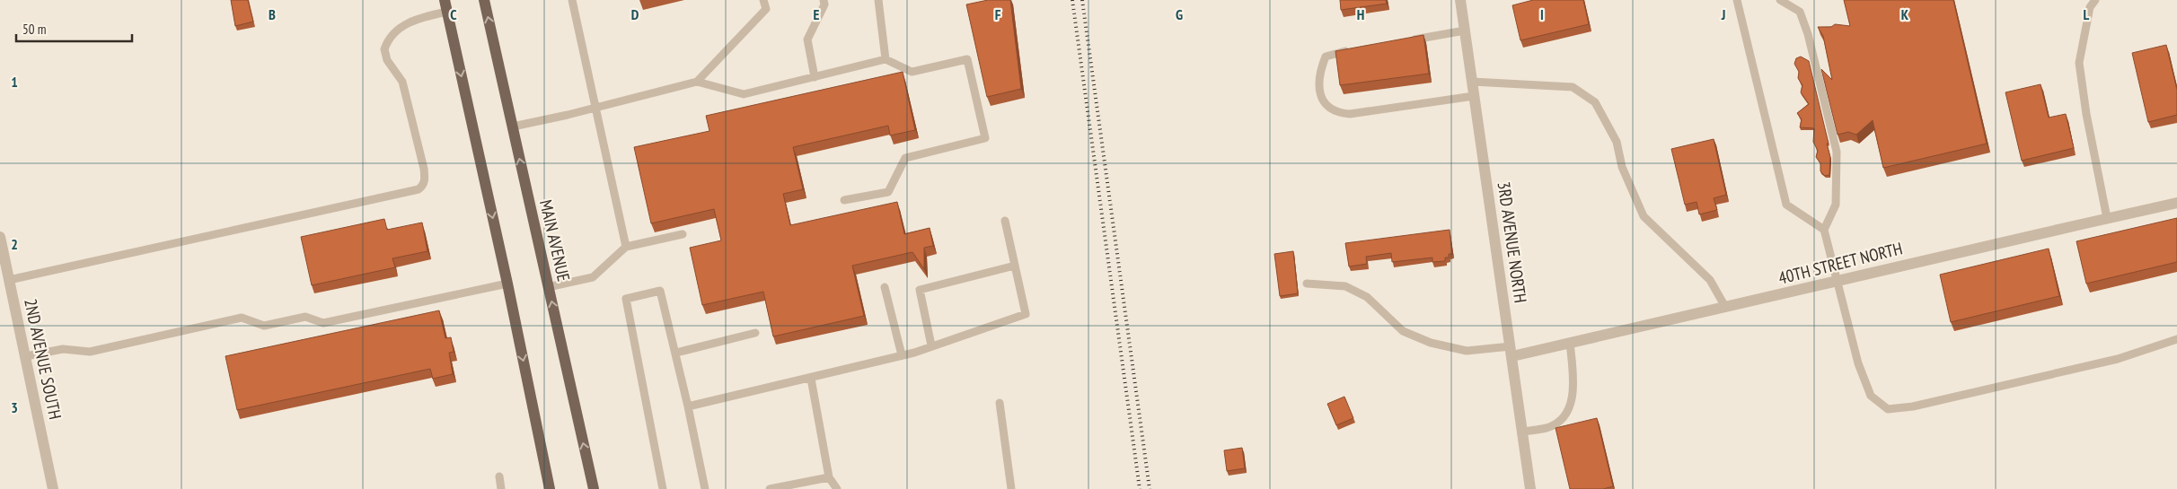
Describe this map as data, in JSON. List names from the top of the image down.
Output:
{
  "streets": {
    "main road": ["MAIN AVENUE"],
    "street": ["3RD AVENUE NORTH", "40TH STREET NORTH", "2ND AVENUE SOUTH"]
  },
  "crossings": [
    ["3RD AVENUE NORTH", "40TH STREET NORTH"]
  ],
  "scale_bar": "50 m",
  "grid": {
    "columns": [
      "B",
      "C",
      "D",
      "E",
      "F",
      "G",
      "H",
      "I",
      "J",
      "K",
      "L"
    ],
    "rows": ["1", "2", "3"]
  }
}
